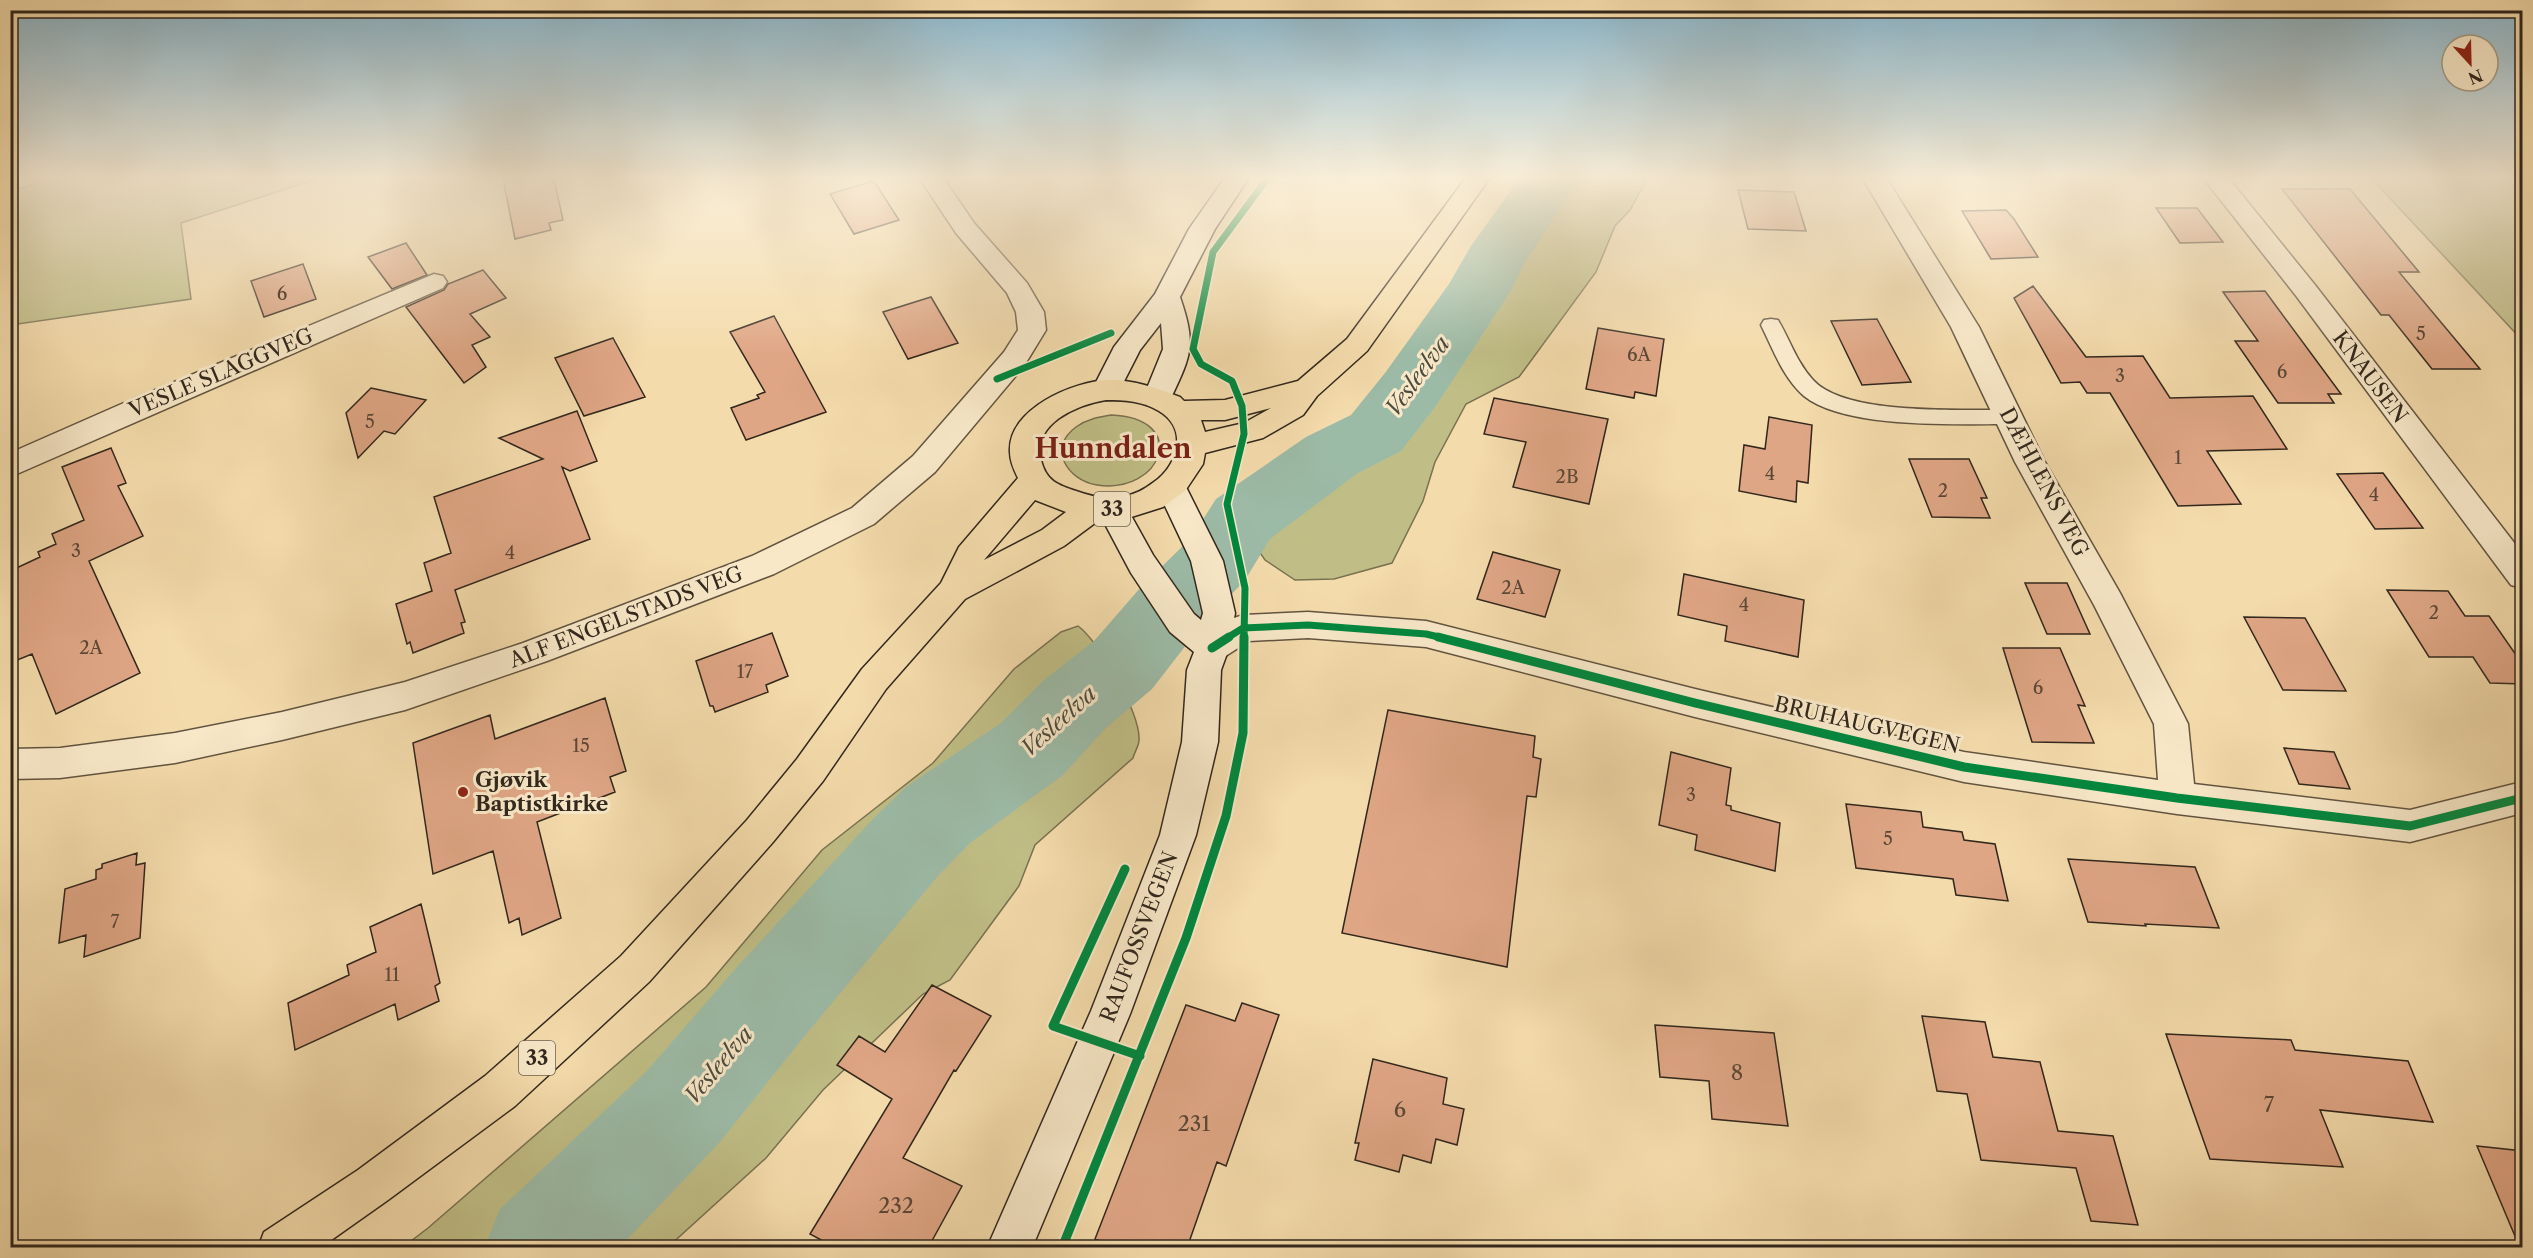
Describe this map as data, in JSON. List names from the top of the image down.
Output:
{
  "streets": {
    "main road": ["33"],
    "street": [
      "VESLE SLAGGVEG",
      "KNAUSEN",
      "DÆHLENS VEG",
      "ALF ENGELSTADS VEG",
      "BRUHAUGVEGEN",
      "RAUFOSSVEGEN"
    ]
  },
  "crossings": [
    ["DÆHLENS VEG", "BRUHAUGVEGEN"],
    ["33", "RAUFOSSVEGEN"],
    ["BRUHAUGVEGEN", "RAUFOSSVEGEN"]
  ],
  "districts": ["Hunndalen"],
  "water": ["Vesleelva"],
  "places": ["Gjøvik Baptistkirke"],
  "house_numbers": [
    "6",
    "5",
    "6A",
    "6",
    "3",
    "5",
    "1",
    "4",
    "2B",
    "2",
    "4",
    "3",
    "4",
    "2A",
    "4",
    "2",
    "2A",
    "17",
    "6",
    "15",
    "3",
    "5",
    "7",
    "11",
    "8",
    "7",
    "6",
    "231",
    "232"
  ],
  "north": "bottom"
}
